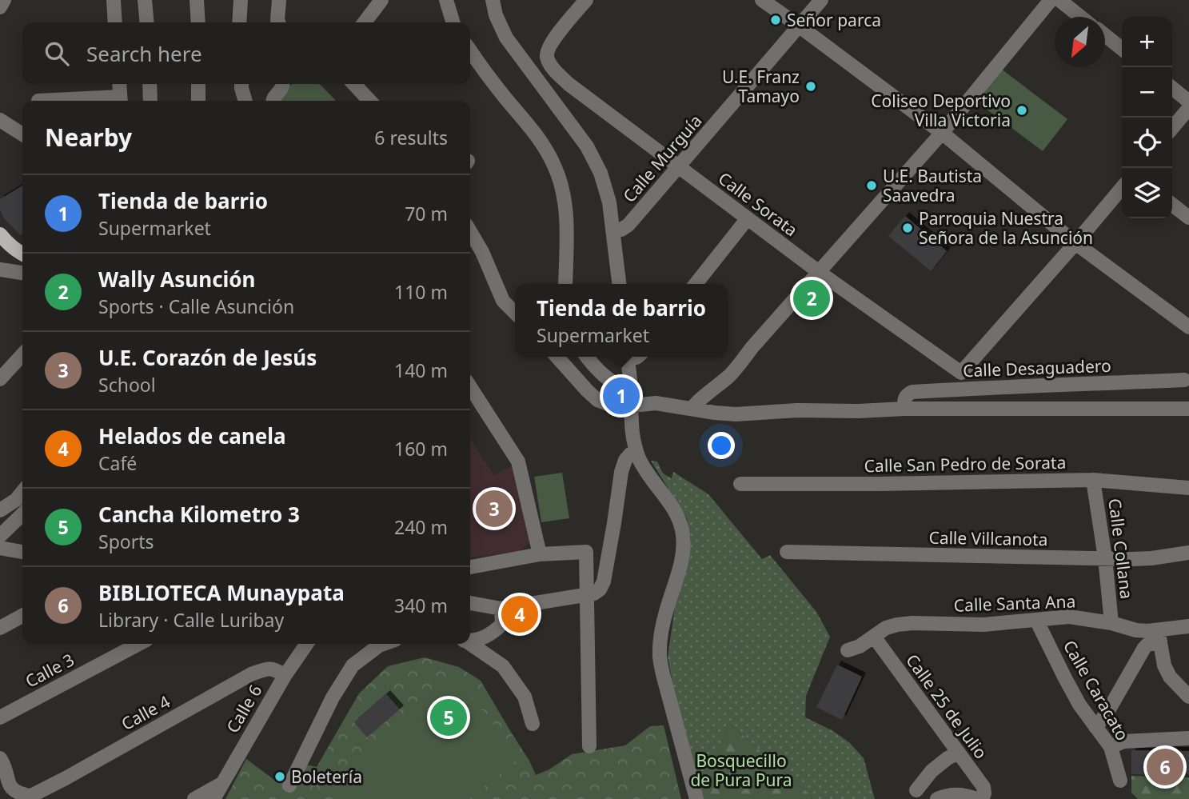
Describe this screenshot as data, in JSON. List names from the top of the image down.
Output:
{
  "streets": {
    "street": [
      "Calle Murguía",
      "Calle Sorata",
      "Calle Desaguadero",
      "Calle San Pedro de Sorata",
      "Calle Villcanota",
      "Calle Collana",
      "Calle Santa Ana",
      "Calle 3",
      "Calle Caracato",
      "Calle 25 de Julio",
      "Calle 6",
      "Calle 4"
    ]
  },
  "crossings": [
    ["Calle Murguía", "Calle Sorata"],
    ["Calle San Pedro de Sorata", "Calle Collana"],
    ["Calle Villcanota", "Calle Collana"],
    ["Calle Collana", "Calle Santa Ana"],
    ["Calle Santa Ana", "Calle Caracato"],
    ["Calle Santa Ana", "Calle 25 de Julio"],
    ["Calle 6", "Calle 4"]
  ],
  "parks": ["Bosquecillo de Pura Pura"],
  "places": [
    "Señor parca",
    "U.E. Franz Tamayo",
    "Coliseo Deportivo Villa Victoria",
    "U.E. Bautista Saavedra",
    "Parroquia Nuestra Señora de la Asunción",
    "Boletería"
  ],
  "north": "bottom left",
  "page": {
    "map_buttons": ["+", "−"],
    "search": "Search here",
    "heading": ["Nearby", "6 results"],
    "list": [
      {
        "mark": "1",
        "name": "Tienda de barrio",
        "note": "Supermarket",
        "value": "70 m"
      },
      {
        "mark": "2",
        "name": "Wally Asunción",
        "note": "Sports · Calle Asunción",
        "value": "110 m"
      },
      {
        "mark": "3",
        "name": "U.E. Corazón de Jesús",
        "note": "School",
        "value": "140 m"
      },
      {
        "mark": "4",
        "name": "Helados de canela",
        "note": "Café",
        "value": "160 m"
      },
      {
        "mark": "5",
        "name": "Cancha Kilometro 3",
        "note": "Sports",
        "value": "240 m"
      },
      {
        "mark": "6",
        "name": "BIBLIOTECA Munaypata",
        "note": "Library · Calle Luribay",
        "value": "340 m"
      }
    ],
    "pins": [
      "2",
      "1",
      "3",
      "4",
      "5",
      "6"
    ],
    "popup": ["Tienda de barrio", "Supermarket"]
  }
}
